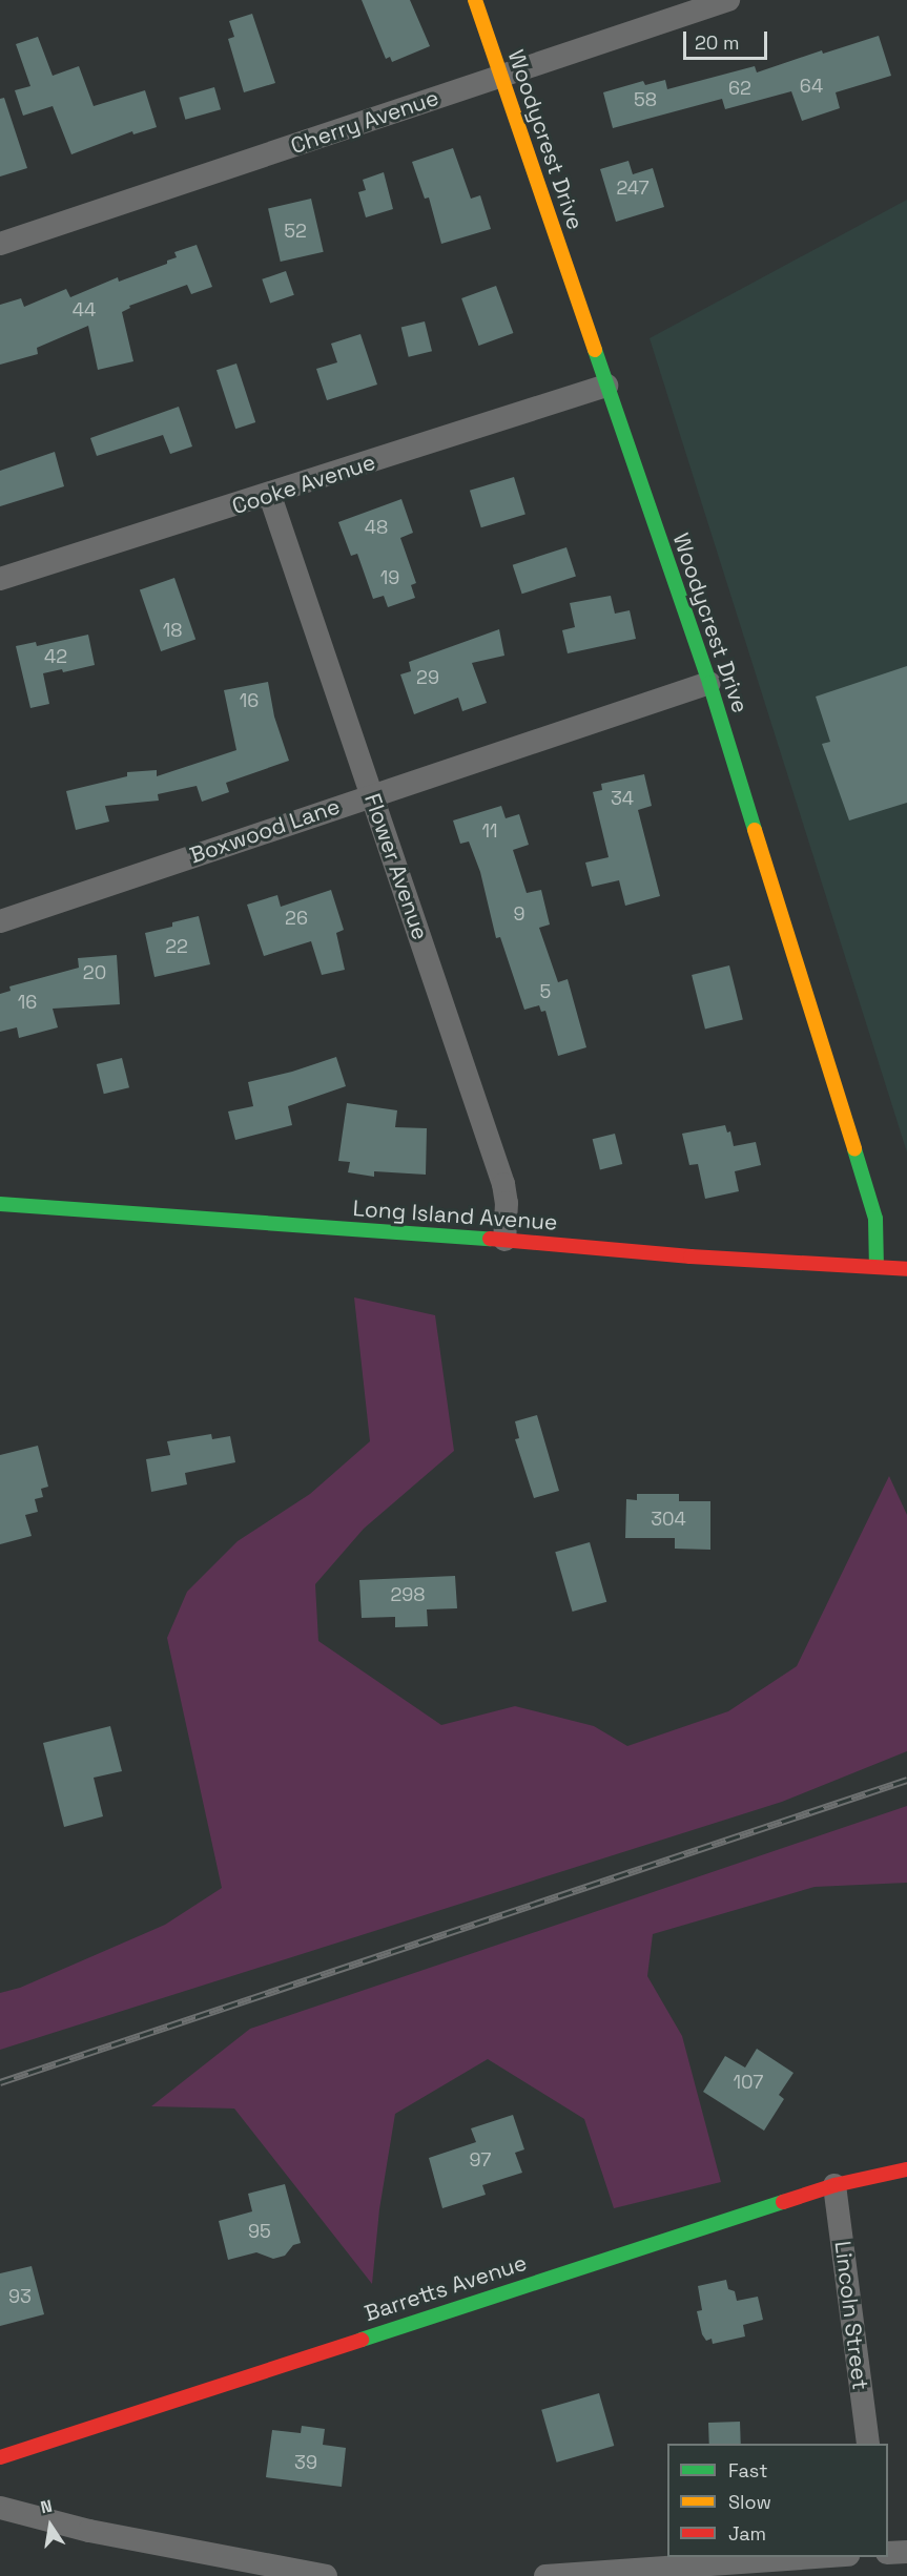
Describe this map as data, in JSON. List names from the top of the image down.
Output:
{
  "streets": {
    "street": [
      "Cherry Avenue",
      "Woodycrest Drive",
      "Cooke Avenue",
      "Boxwood Lane",
      "Flower Avenue",
      "Long Island Avenue",
      "Barretts Avenue",
      "Lincoln Street"
    ]
  },
  "crossings": [
    ["Cherry Avenue", "Woodycrest Drive"],
    ["Woodycrest Drive", "Cooke Avenue"],
    ["Woodycrest Drive", "Boxwood Lane"],
    ["Woodycrest Drive", "Long Island Avenue"],
    ["Cooke Avenue", "Flower Avenue"],
    ["Boxwood Lane", "Flower Avenue"],
    ["Flower Avenue", "Long Island Avenue"],
    ["Barretts Avenue", "Lincoln Street"]
  ],
  "house_numbers": [
    "64",
    "62",
    "58",
    "247",
    "52",
    "44",
    "48",
    "19",
    "18",
    "42",
    "29",
    "16",
    "34",
    "11",
    "9",
    "26",
    "22",
    "20",
    "5",
    "16",
    "304",
    "298",
    "107",
    "97",
    "95",
    "93",
    "39"
  ],
  "legend": ["Fast", "Slow", "Jam"],
  "scale_bar": "20 m",
  "north": "top"
}
